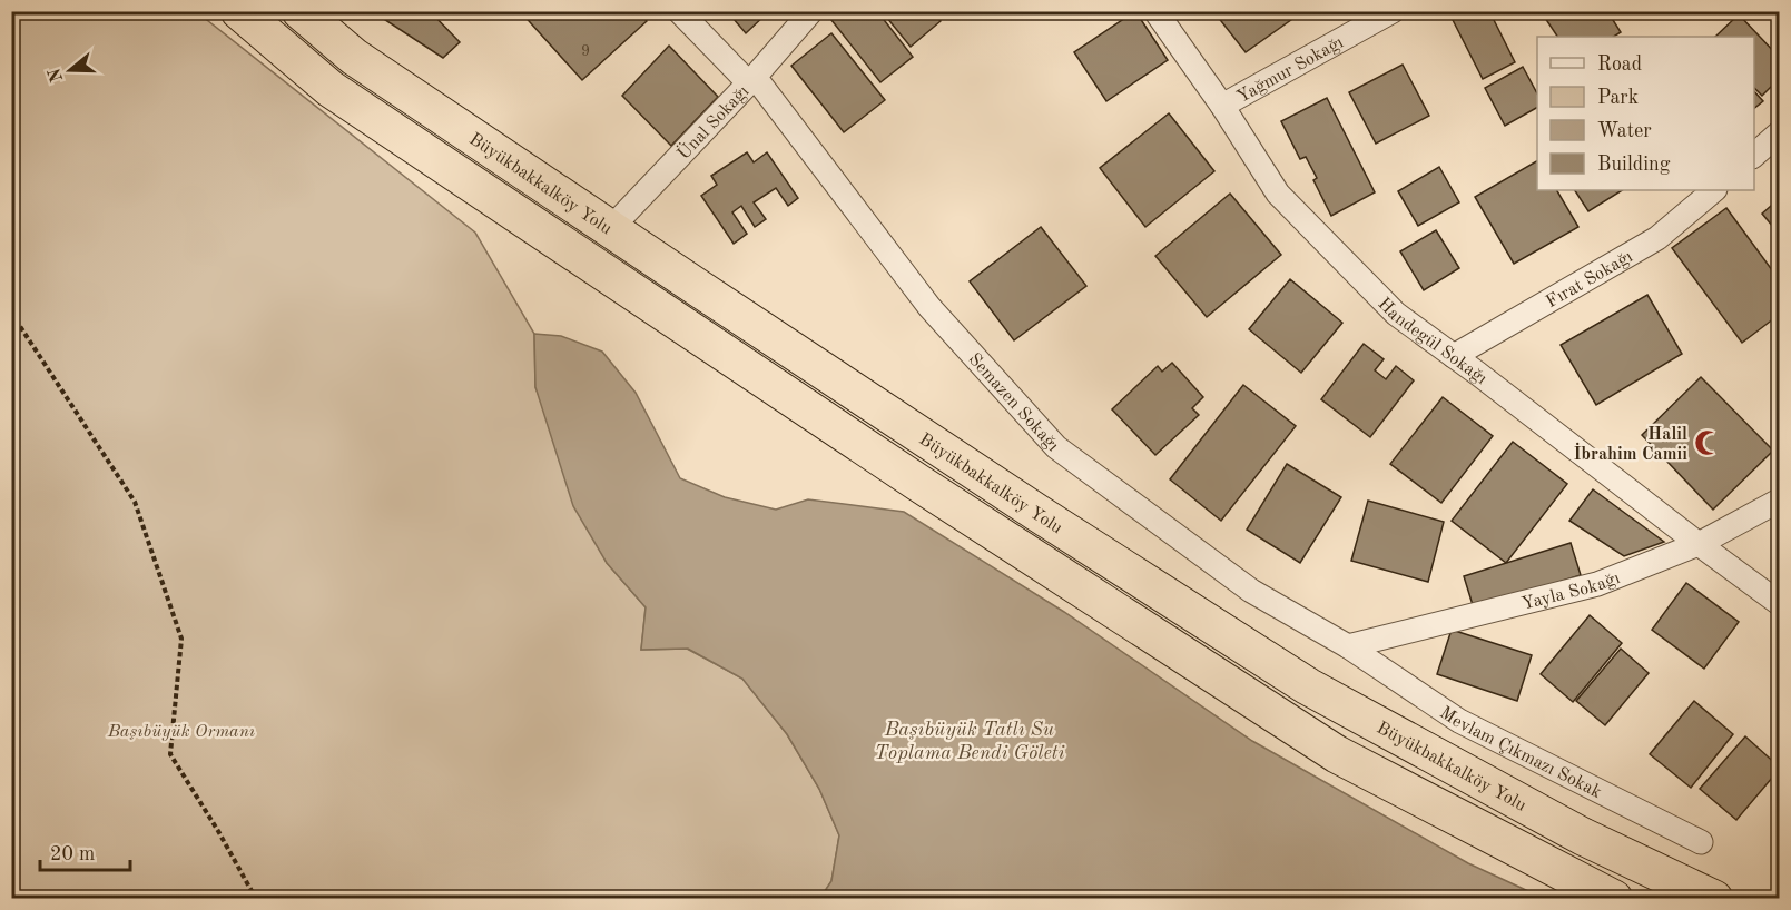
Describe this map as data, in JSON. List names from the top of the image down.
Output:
{
  "streets": {
    "highway": ["Büyükbakkalköy Yolu"],
    "street": [
      "Yağmur Sokağı",
      "Ünal Sokağı",
      "Fırat Sokağı",
      "Handegül Sokağı",
      "Semazen Sokağı",
      "Yayla Sokağı",
      "Mevlam Çıkmazı Sokak"
    ]
  },
  "crossings": [
    ["Yağmur Sokağı", "Handegül Sokağı"],
    ["Ünal Sokağı", "Büyükbakkalköy Yolu"],
    ["Ünal Sokağı", "Semazen Sokağı"],
    ["Fırat Sokağı", "Handegül Sokağı"],
    ["Handegül Sokağı", "Yayla Sokağı"],
    ["Semazen Sokağı", "Yayla Sokağı"],
    ["Semazen Sokağı", "Mevlam Çıkmazı Sokak"],
    ["Yayla Sokağı", "Mevlam Çıkmazı Sokak"]
  ],
  "water": ["Başıbüyük Tatlı Su Toplama Bendi Göleti"],
  "parks": ["Başıbüyük Ormanı"],
  "places": {
    "mosque": ["Halil İbrahim Camii"]
  },
  "house_numbers": ["9"],
  "legend": [
    "Road",
    "Park",
    "Water",
    "Building"
  ],
  "scale_bar": "20 m",
  "north": "left"
}
